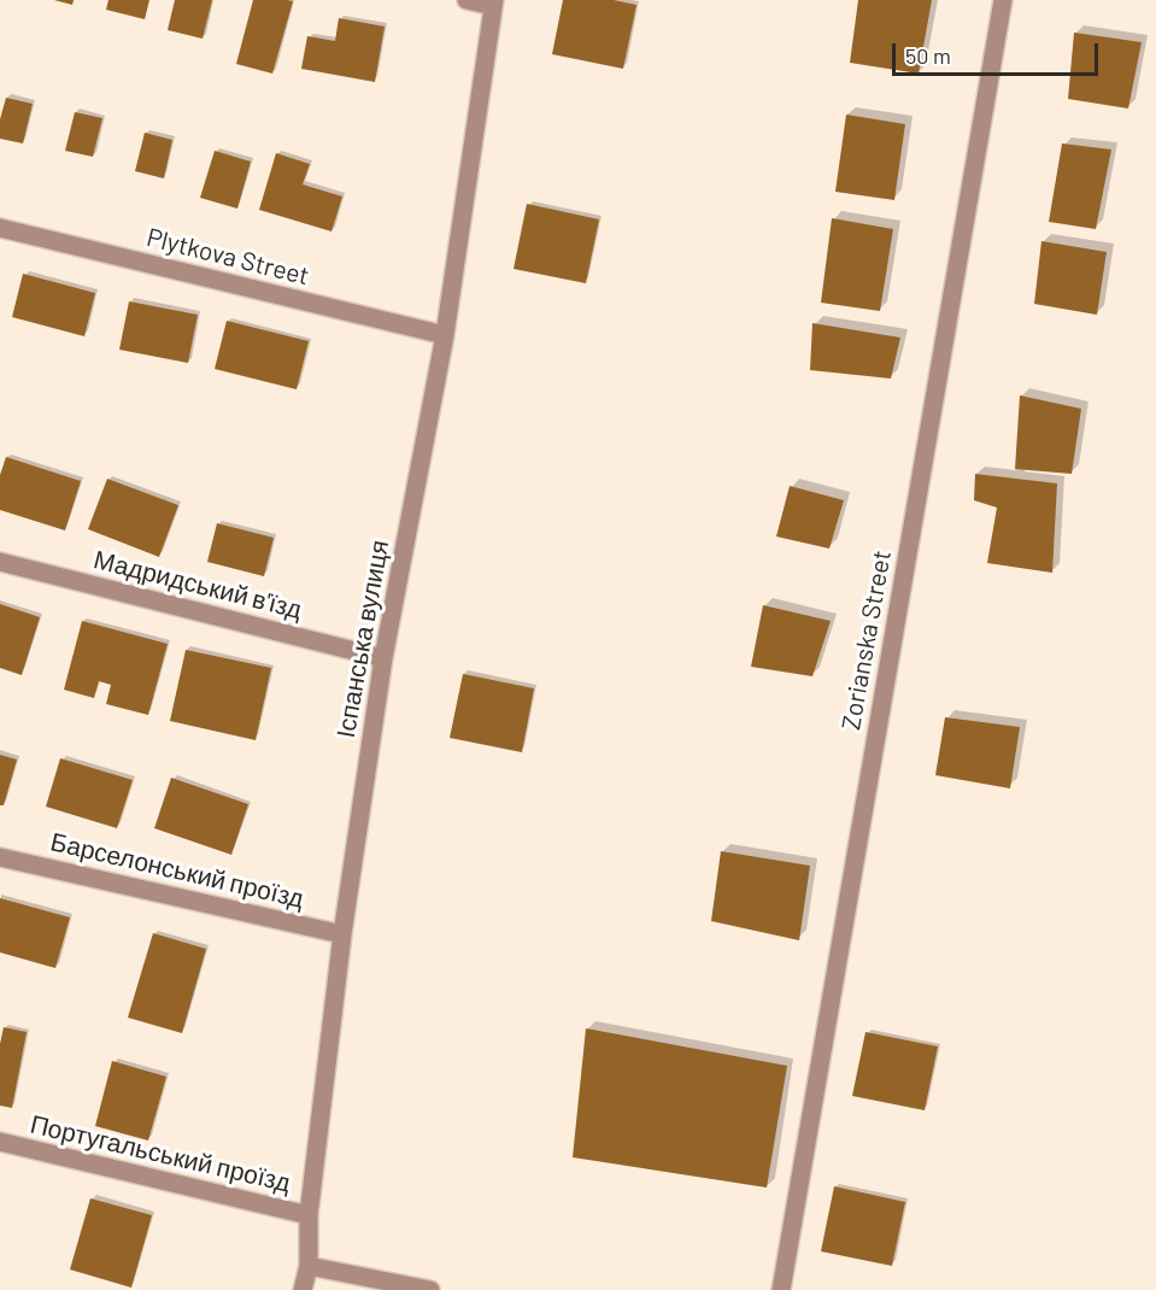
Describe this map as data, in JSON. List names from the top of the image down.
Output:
{
  "streets": {
    "street": [
      "Plytkova Street",
      "Мадридський в'їзд",
      "Іспанська вулиця",
      "Zorianska Street",
      "Барселонський проїзд",
      "Португальський проїзд"
    ]
  },
  "crossings": [
    ["Plytkova Street", "Іспанська вулиця"],
    ["Мадридський в'їзд", "Іспанська вулиця"],
    ["Іспанська вулиця", "Барселонський проїзд"],
    ["Іспанська вулиця", "Португальський проїзд"]
  ],
  "scale_bar": "50 m"
}
